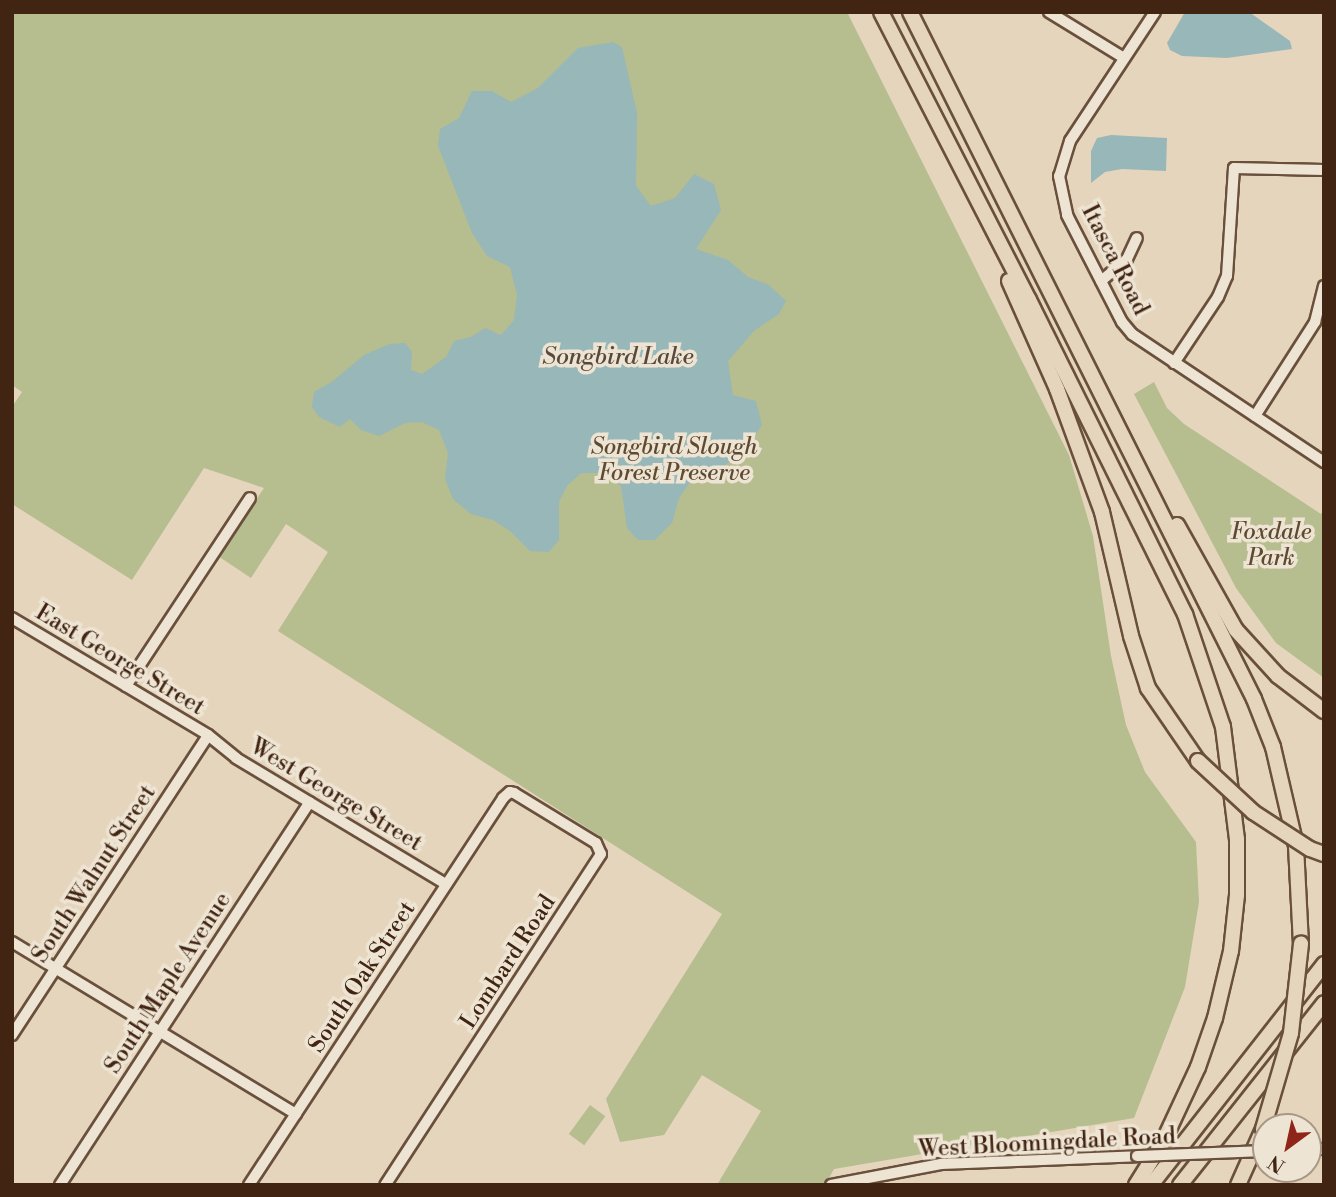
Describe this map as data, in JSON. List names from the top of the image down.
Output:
{
  "streets": {
    "street": [
      "Itasca Road",
      "East George Street",
      "West George Street",
      "South Walnut Street",
      "Lombard Road",
      "South Oak Street",
      "South Maple Avenue",
      "West Bloomingdale Road"
    ]
  },
  "crossings": [
    ["East George Street", "West George Street"],
    ["East George Street", "South Walnut Street"],
    ["West George Street", "South Walnut Street"],
    ["West George Street", "South Oak Street"],
    ["West George Street", "South Maple Avenue"],
    ["Lombard Road", "South Oak Street"]
  ],
  "water": ["Songbird Lake"],
  "parks": ["Songbird Slough Forest Preserve", "Foxdale Park"],
  "north": "bottom left"
}
